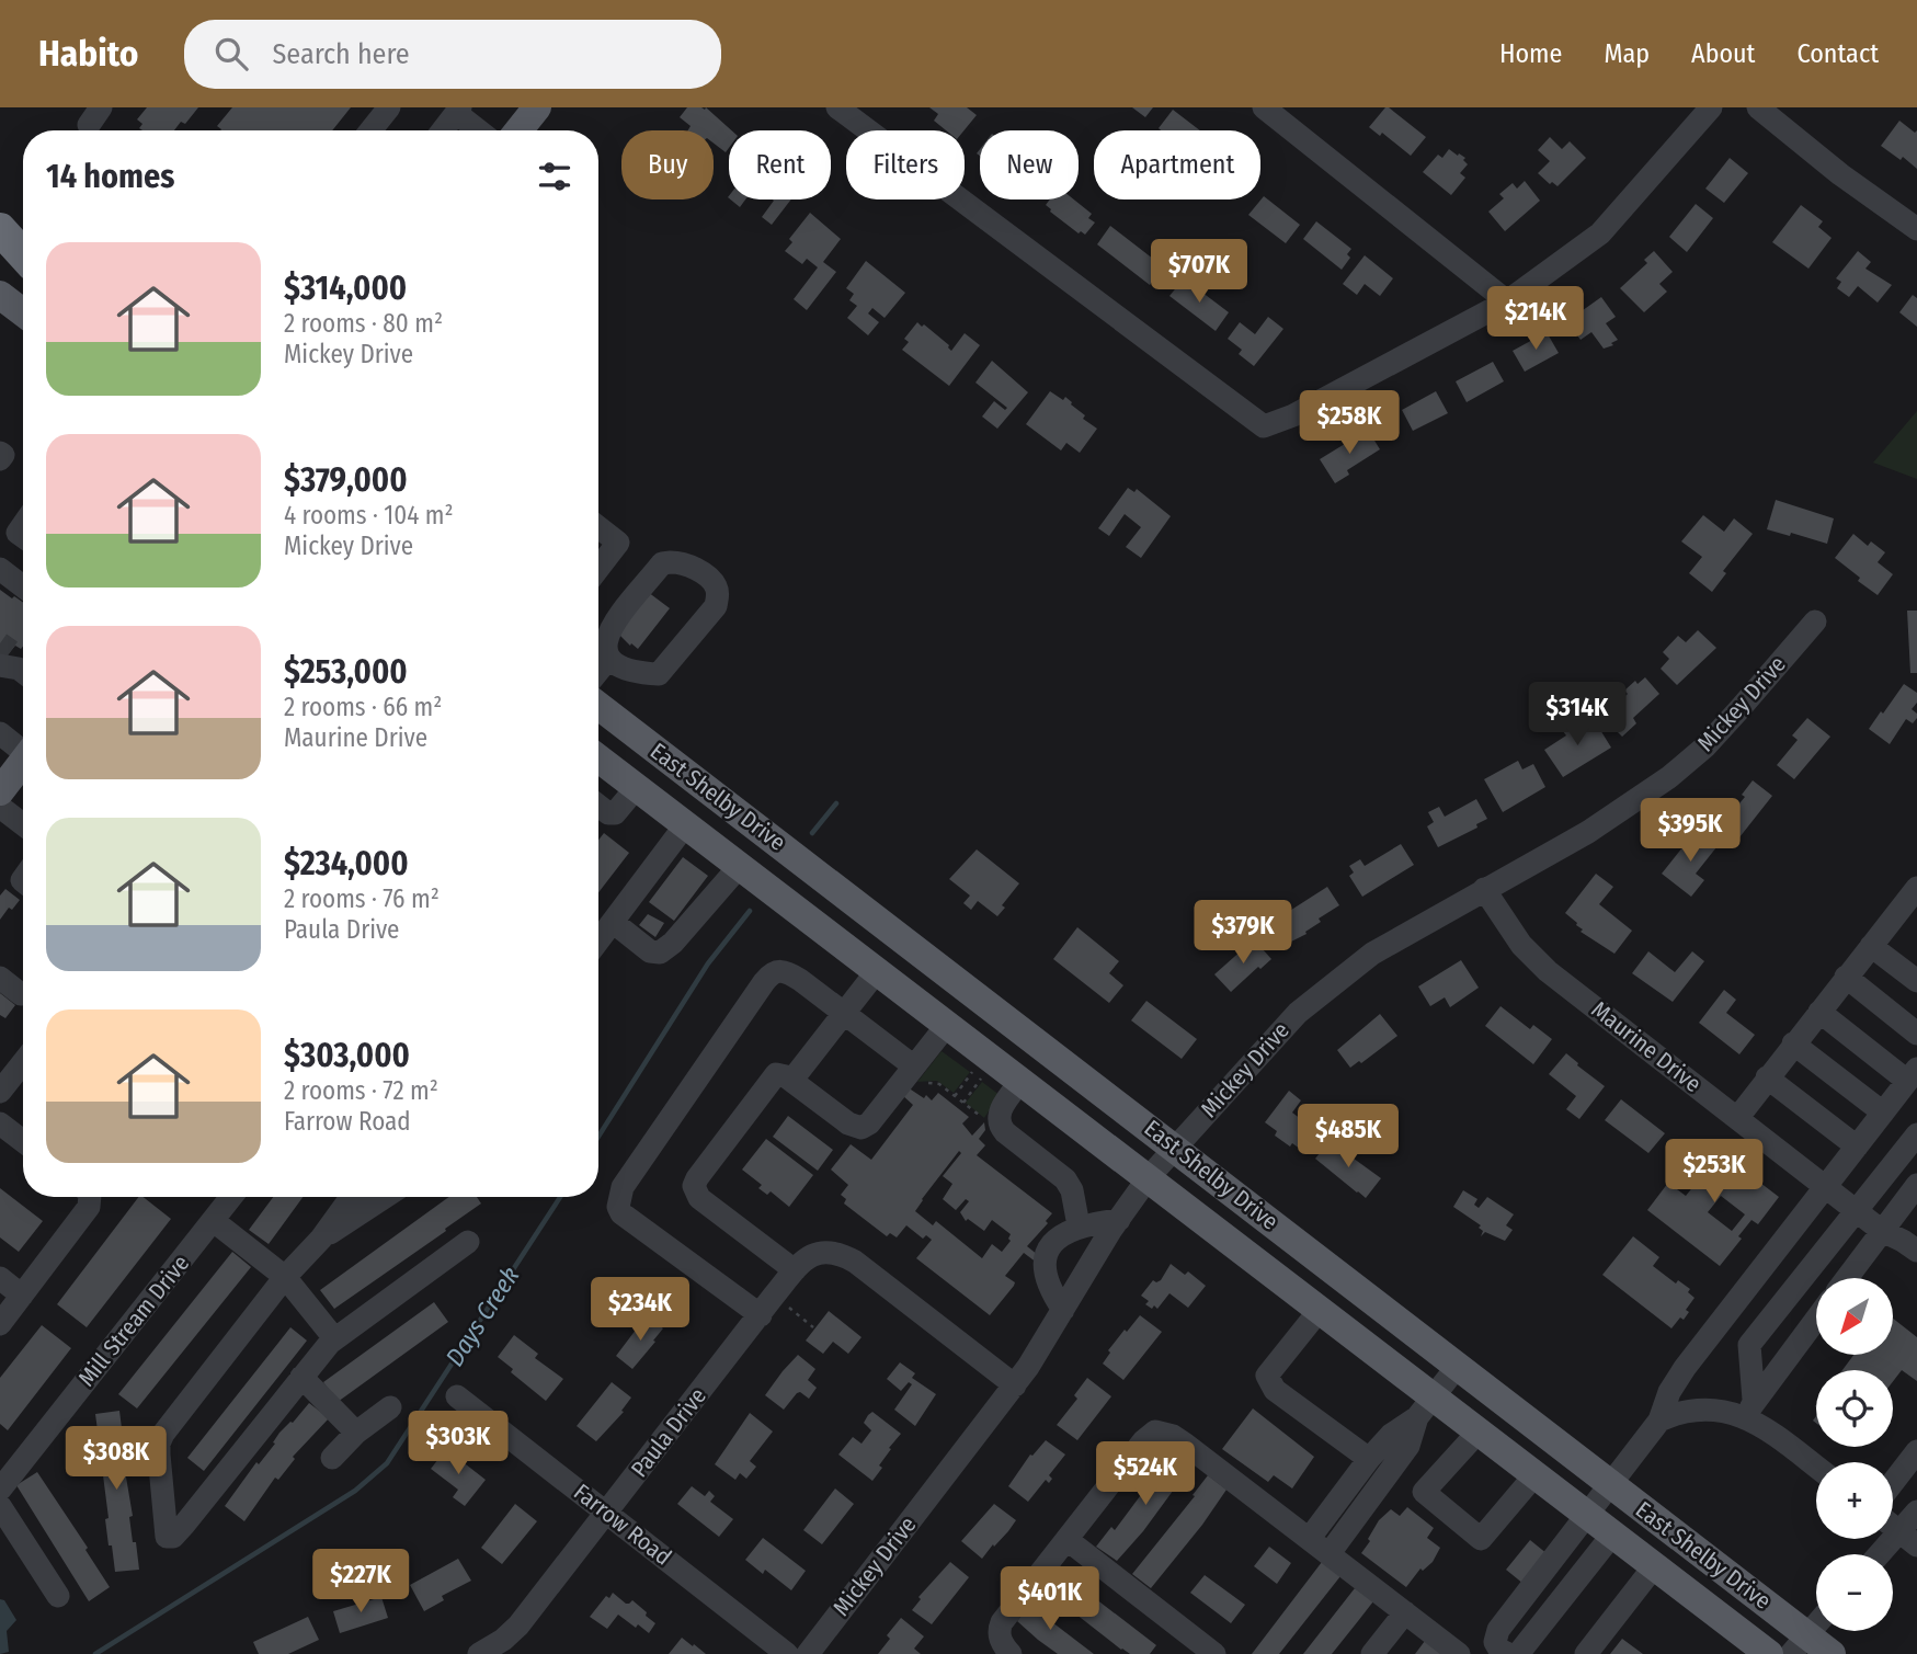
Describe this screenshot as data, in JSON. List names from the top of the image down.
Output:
{
  "streets": {
    "main road": ["East Shelby Drive"],
    "street": [
      "Mickey Drive",
      "Maurine Drive",
      "Mill Stream Drive",
      "Paula Drive",
      "Farrow Road"
    ]
  },
  "crossings": [
    ["Mickey Drive", "East Shelby Drive"],
    ["Mickey Drive", "Maurine Drive"],
    ["Mickey Drive", "Paula Drive"],
    ["Paula Drive", "Farrow Road"]
  ],
  "water": ["Days Creek"],
  "north": "bottom left",
  "page": {
    "header": "Habito",
    "search": "Search here",
    "nav": [
      "Home",
      "Map",
      "About",
      "Contact"
    ],
    "chip": [
      "Buy",
      "Rent",
      "Filters",
      "New",
      "Apartment"
    ],
    "heading": "14 homes",
    "list": [
      {
        "name": "$314,000",
        "note": "2 rooms · 80 m² · Mickey Drive"
      },
      {
        "name": "$379,000",
        "note": "4 rooms · 104 m² · Mickey Drive"
      },
      {
        "name": "$253,000",
        "note": "2 rooms · 66 m² · Maurine Drive"
      },
      {
        "name": "$234,000",
        "note": "2 rooms · 76 m² · Paula Drive"
      },
      {
        "name": "$303,000",
        "note": "2 rooms · 72 m² · Farrow Road"
      }
    ],
    "price": [
      "$707K",
      "$214K",
      "$258K",
      "$314K",
      "$395K",
      "$379K",
      "$485K",
      "$253K",
      "$234K",
      "$303K",
      "$308K",
      "$524K",
      "$227K",
      "$401K"
    ],
    "map_buttons": ["+", "−"]
  }
}
